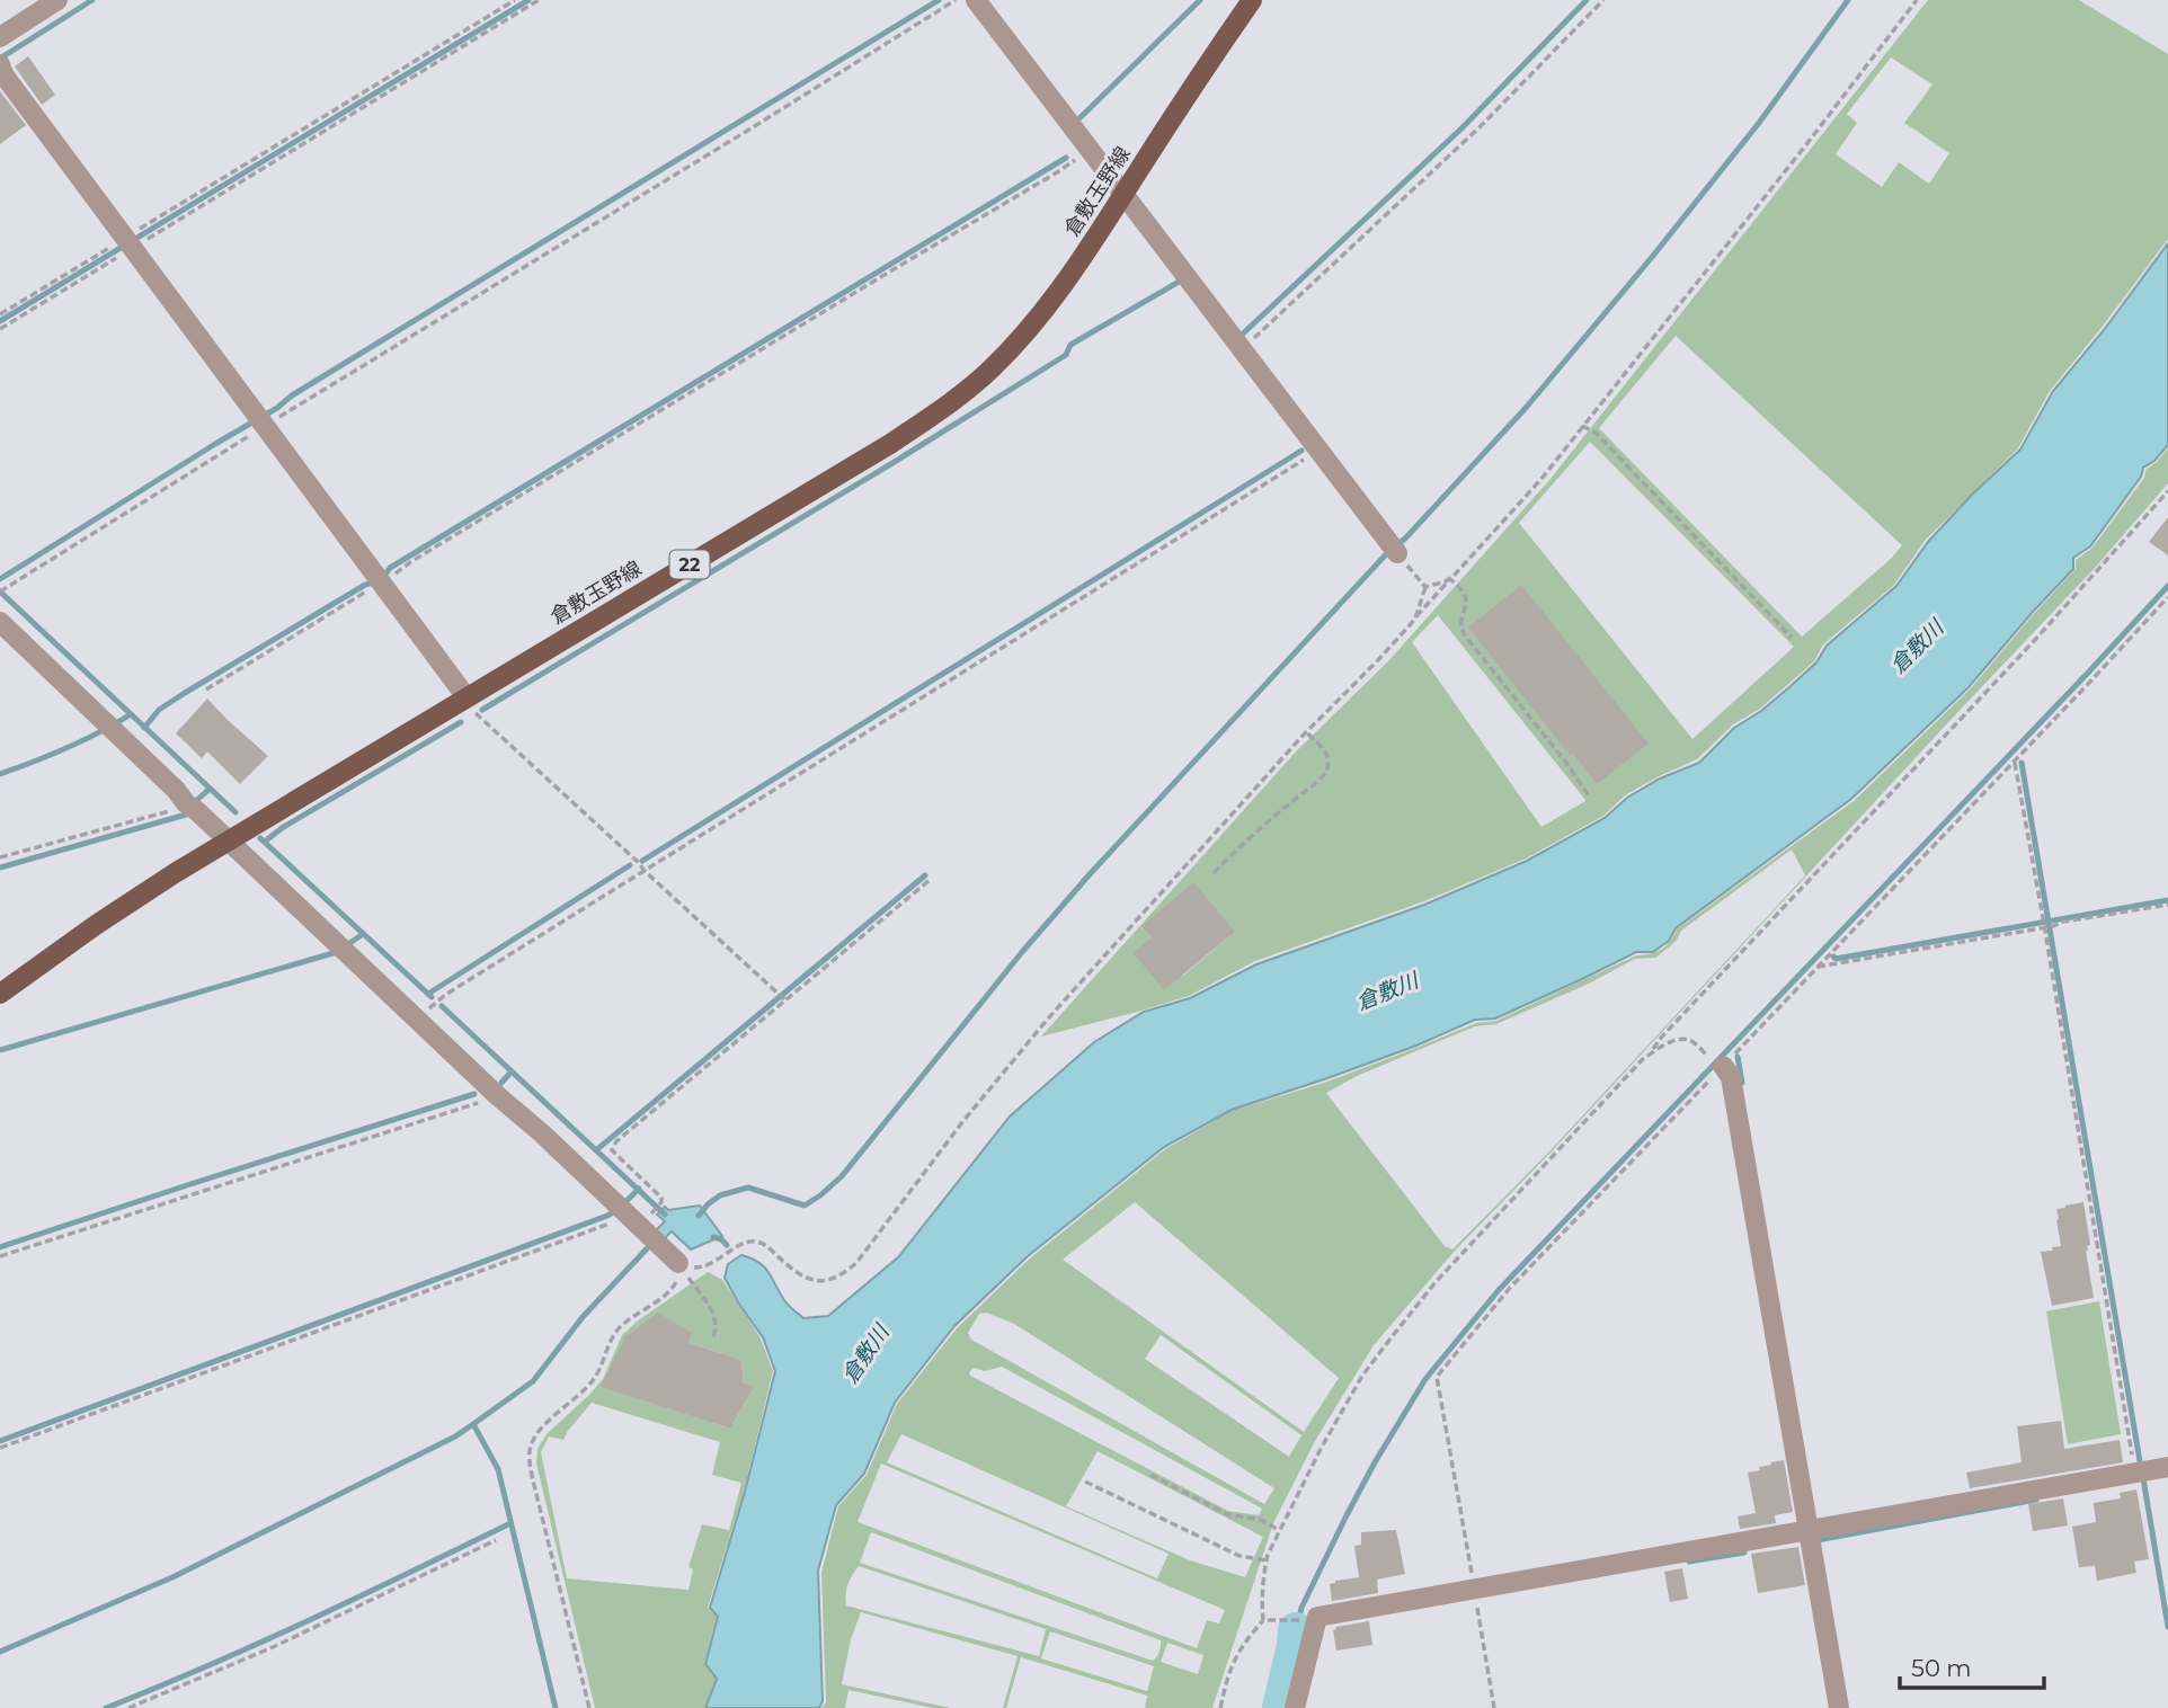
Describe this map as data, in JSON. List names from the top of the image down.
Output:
{
  "streets": {
    "main road": ["倉敷玉野線", "22"]
  },
  "water": ["倉敷川"],
  "scale_bar": "50 m"
}
